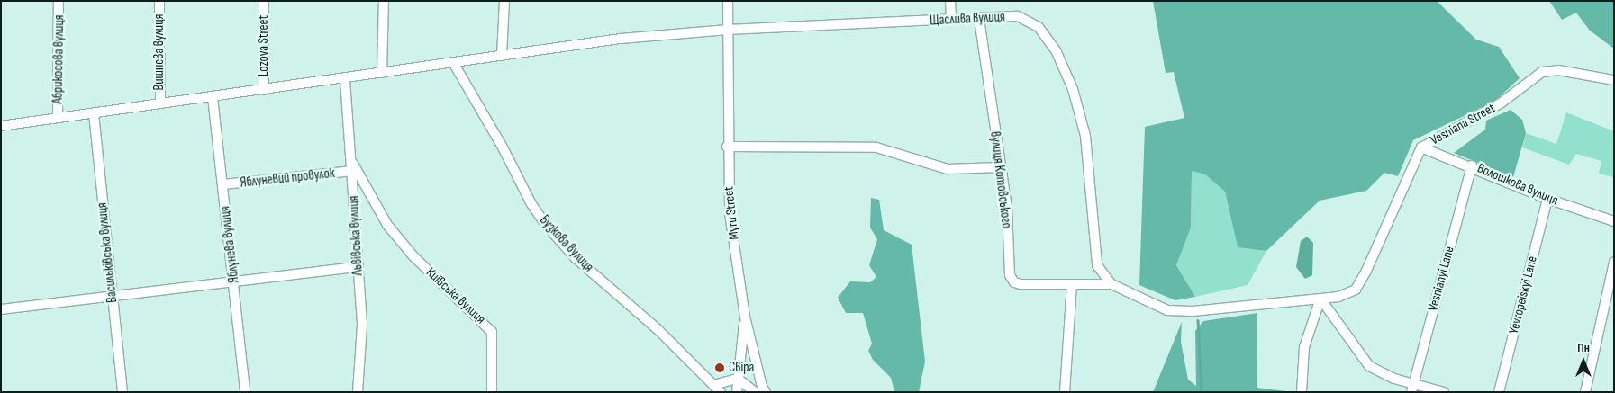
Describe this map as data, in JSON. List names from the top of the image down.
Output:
{
  "streets": {
    "street": [
      "Щаслива вулиця",
      "Lozova Street",
      "Вишнева вулиця",
      "Абрикосова вулиця",
      "Vesniana Street",
      "Яблуневий провулок",
      "вулиця Котовського",
      "Волошкова вулиця",
      "Myru Street",
      "Львівська вулиця",
      "Бузкова вулиця",
      "Яблунева вулиця",
      "Васильківська вулиця",
      "Vesnianyi Lane",
      "Yevropeiskyi Lane",
      "Київська вулиця"
    ]
  },
  "crossings": [
    ["Щаслива вулиця", "Lozova Street"],
    ["Щаслива вулиця", "Вишнева вулиця"],
    ["Щаслива вулиця", "Абрикосова вулиця"],
    ["Щаслива вулиця", "Vesniana Street"],
    ["Щаслива вулиця", "вулиця Котовського"],
    ["Щаслива вулиця", "Myru Street"],
    ["Щаслива вулиця", "Львівська вулиця"],
    ["Щаслива вулиця", "Бузкова вулиця"],
    ["Щаслива вулиця", "Яблунева вулиця"],
    ["Щаслива вулиця", "Васильківська вулиця"],
    ["Vesniana Street", "Волошкова вулиця"],
    ["Яблуневий провулок", "Львівська вулиця"],
    ["Яблуневий провулок", "Яблунева вулиця"],
    ["Волошкова вулиця", "Vesnianyi Lane"],
    ["Волошкова вулиця", "Yevropeiskyi Lane"],
    ["Львівська вулиця", "Київська вулиця"]
  ],
  "places": ["Свіра"],
  "north": "top"
}
